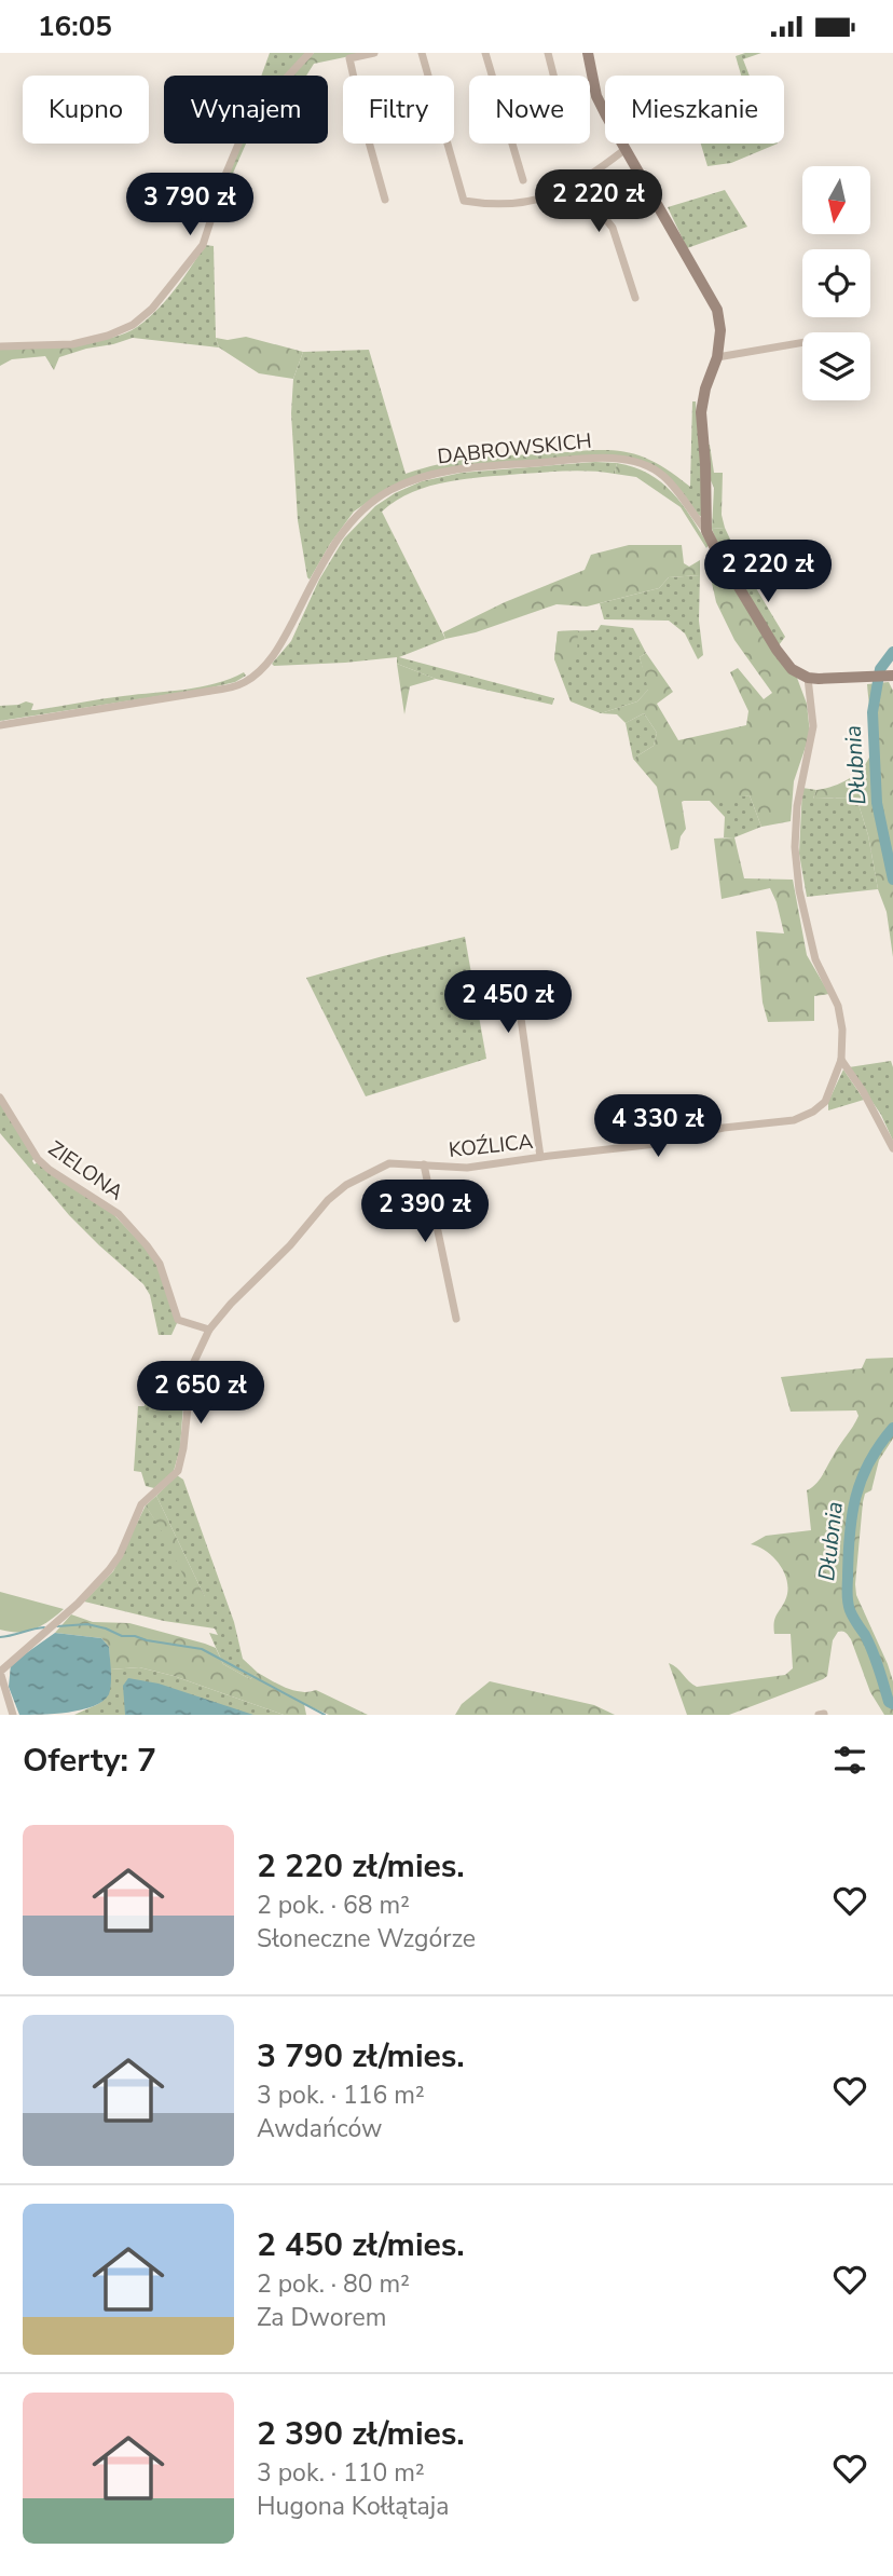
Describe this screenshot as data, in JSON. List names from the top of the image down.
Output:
{
  "streets": {
    "street": ["DĄBROWSKICH", "KOŹLICA", "ZIELONA"]
  },
  "crossings": [
    ["DĄBROWSKICH", "KOŹLICA"],
    ["KOŹLICA", "ZIELONA"]
  ],
  "water": ["Dłubnia"],
  "north": "bottom",
  "page": {
    "status": "16:05",
    "chip": [
      "Kupno",
      "Wynajem",
      "Filtry",
      "Nowe",
      "Mieszkanie"
    ],
    "price": [
      "2 220 zł",
      "3 790 zł",
      "2 220 zł",
      "2 450 zł",
      "4 330 zł",
      "2 390 zł",
      "2 650 zł"
    ],
    "heading": "Oferty: 7",
    "list": [
      {
        "name": "2 220 zł/mies.",
        "note": "2 pok. · 68 m² · Słoneczne Wzgórze"
      },
      {
        "name": "3 790 zł/mies.",
        "note": "3 pok. · 116 m² · Awdańców"
      },
      {
        "name": "2 450 zł/mies.",
        "note": "2 pok. · 80 m² · Za Dworem"
      },
      {
        "name": "2 390 zł/mies.",
        "note": "3 pok. · 110 m² · Hugona Kołłątaja"
      }
    ]
  }
}
